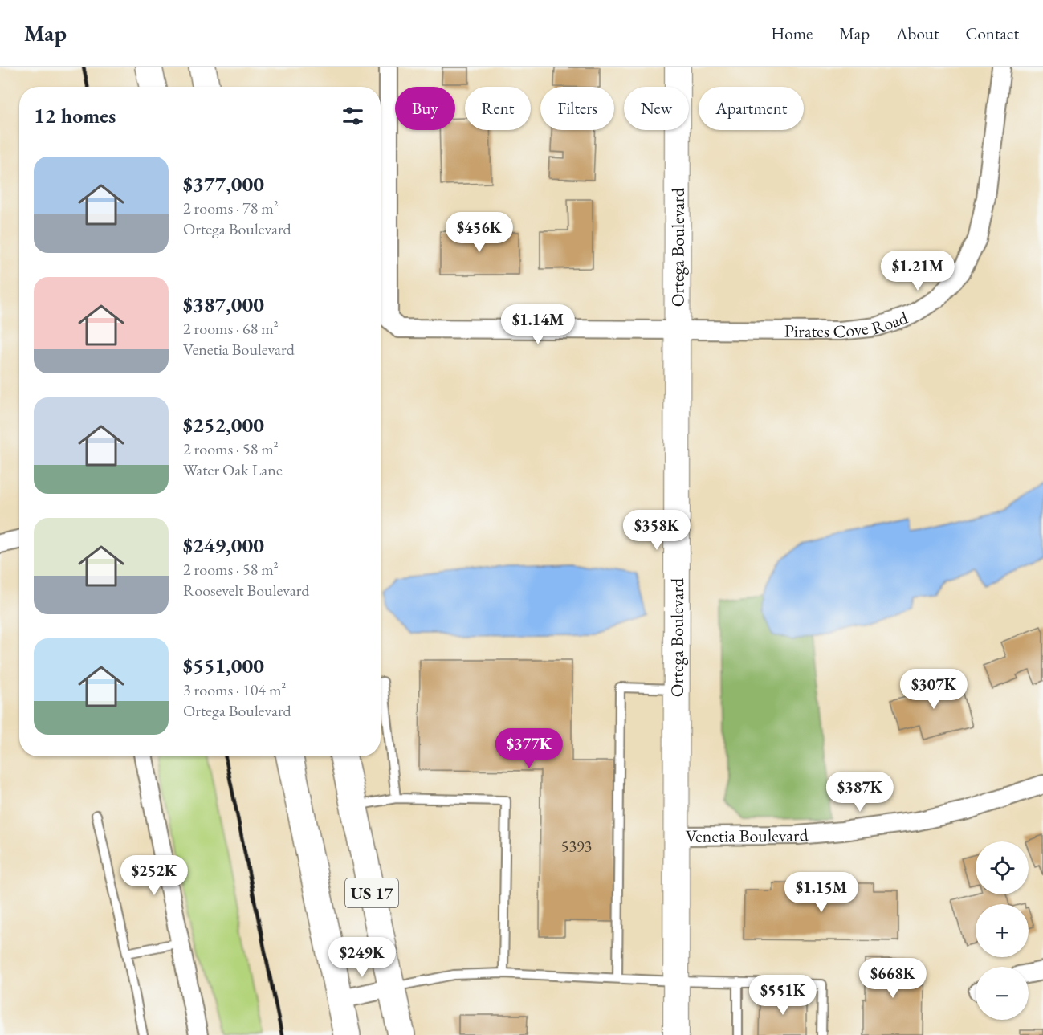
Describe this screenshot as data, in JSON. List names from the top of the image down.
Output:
{
  "streets": {
    "highway": ["US 17"],
    "main road": ["Ortega Boulevard"],
    "street": ["Pirates Cove Road", "Venetia Boulevard"]
  },
  "crossings": [
    ["Ortega Boulevard", "Pirates Cove Road"],
    ["Ortega Boulevard", "Venetia Boulevard"]
  ],
  "house_numbers": ["5393"],
  "page": {
    "header": "Map",
    "nav": [
      "Home",
      "Map",
      "About",
      "Contact"
    ],
    "chip": [
      "Buy",
      "Rent",
      "Filters",
      "New",
      "Apartment"
    ],
    "heading": "12 homes",
    "list": [
      {
        "name": "$377,000",
        "note": "2 rooms · 78 m² · Ortega Boulevard"
      },
      {
        "name": "$387,000",
        "note": "2 rooms · 68 m² · Venetia Boulevard"
      },
      {
        "name": "$252,000",
        "note": "2 rooms · 58 m² · Water Oak Lane"
      },
      {
        "name": "$249,000",
        "note": "2 rooms · 58 m² · Roosevelt Boulevard"
      },
      {
        "name": "$551,000",
        "note": "3 rooms · 104 m² · Ortega Boulevard"
      }
    ],
    "price": [
      "$456K",
      "$1.21M",
      "$1.14M",
      "$358K",
      "$307K",
      "$377K",
      "$387K",
      "$252K",
      "$1.15M",
      "$249K",
      "$668K",
      "$551K"
    ],
    "map_buttons": ["+", "−"]
  }
}
